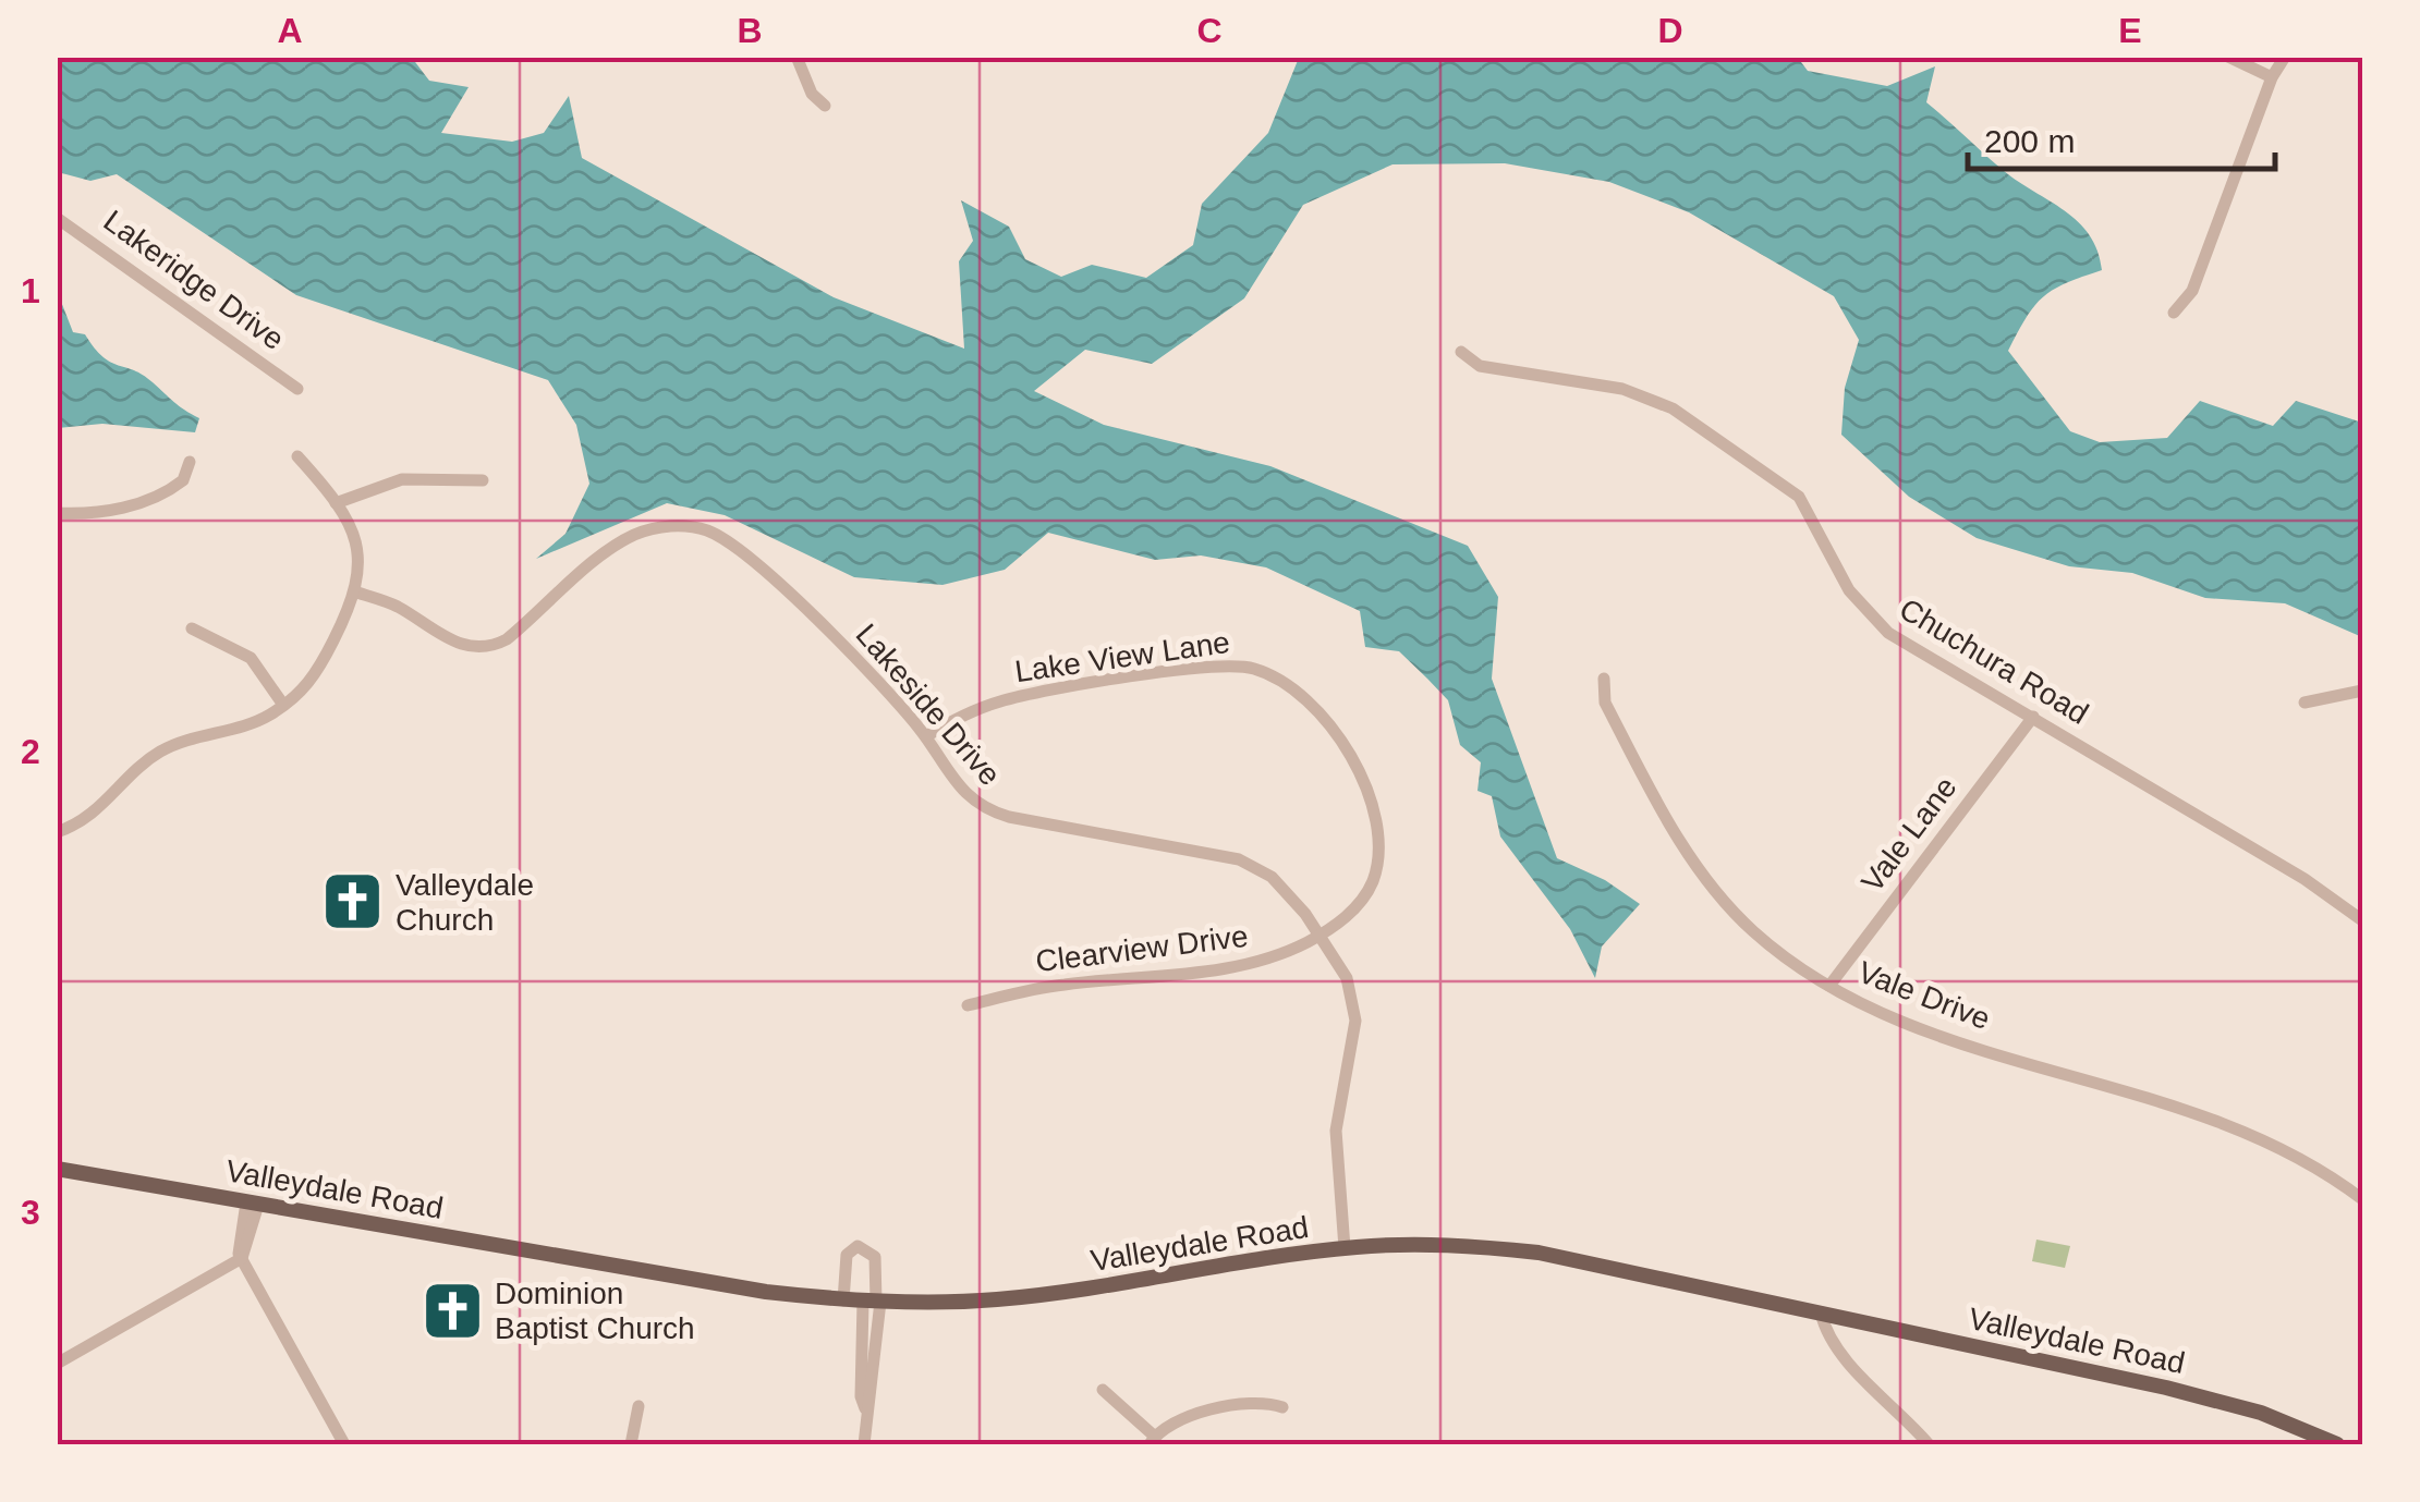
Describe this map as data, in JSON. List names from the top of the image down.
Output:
{
  "streets": {
    "main road": ["Valleydale Road"],
    "street": [
      "Lakeridge Drive",
      "Lake View Lane",
      "Chuchura Road",
      "Lakeside Drive",
      "Vale Lane",
      "Clearview Drive",
      "Vale Drive"
    ]
  },
  "crossings": [
    ["Lake View Lane", "Lakeside Drive"],
    ["Lake View Lane", "Clearview Drive"],
    ["Chuchura Road", "Vale Lane"],
    ["Lakeside Drive", "Clearview Drive"],
    ["Lakeside Drive", "Valleydale Road"],
    ["Vale Lane", "Vale Drive"]
  ],
  "places": {
    "church": ["Valleydale Church", "Dominion Baptist Church"]
  },
  "scale_bar": "200 m",
  "grid": {
    "columns": [
      "A",
      "B",
      "C",
      "D",
      "E"
    ],
    "rows": ["1", "2", "3"]
  }
}
